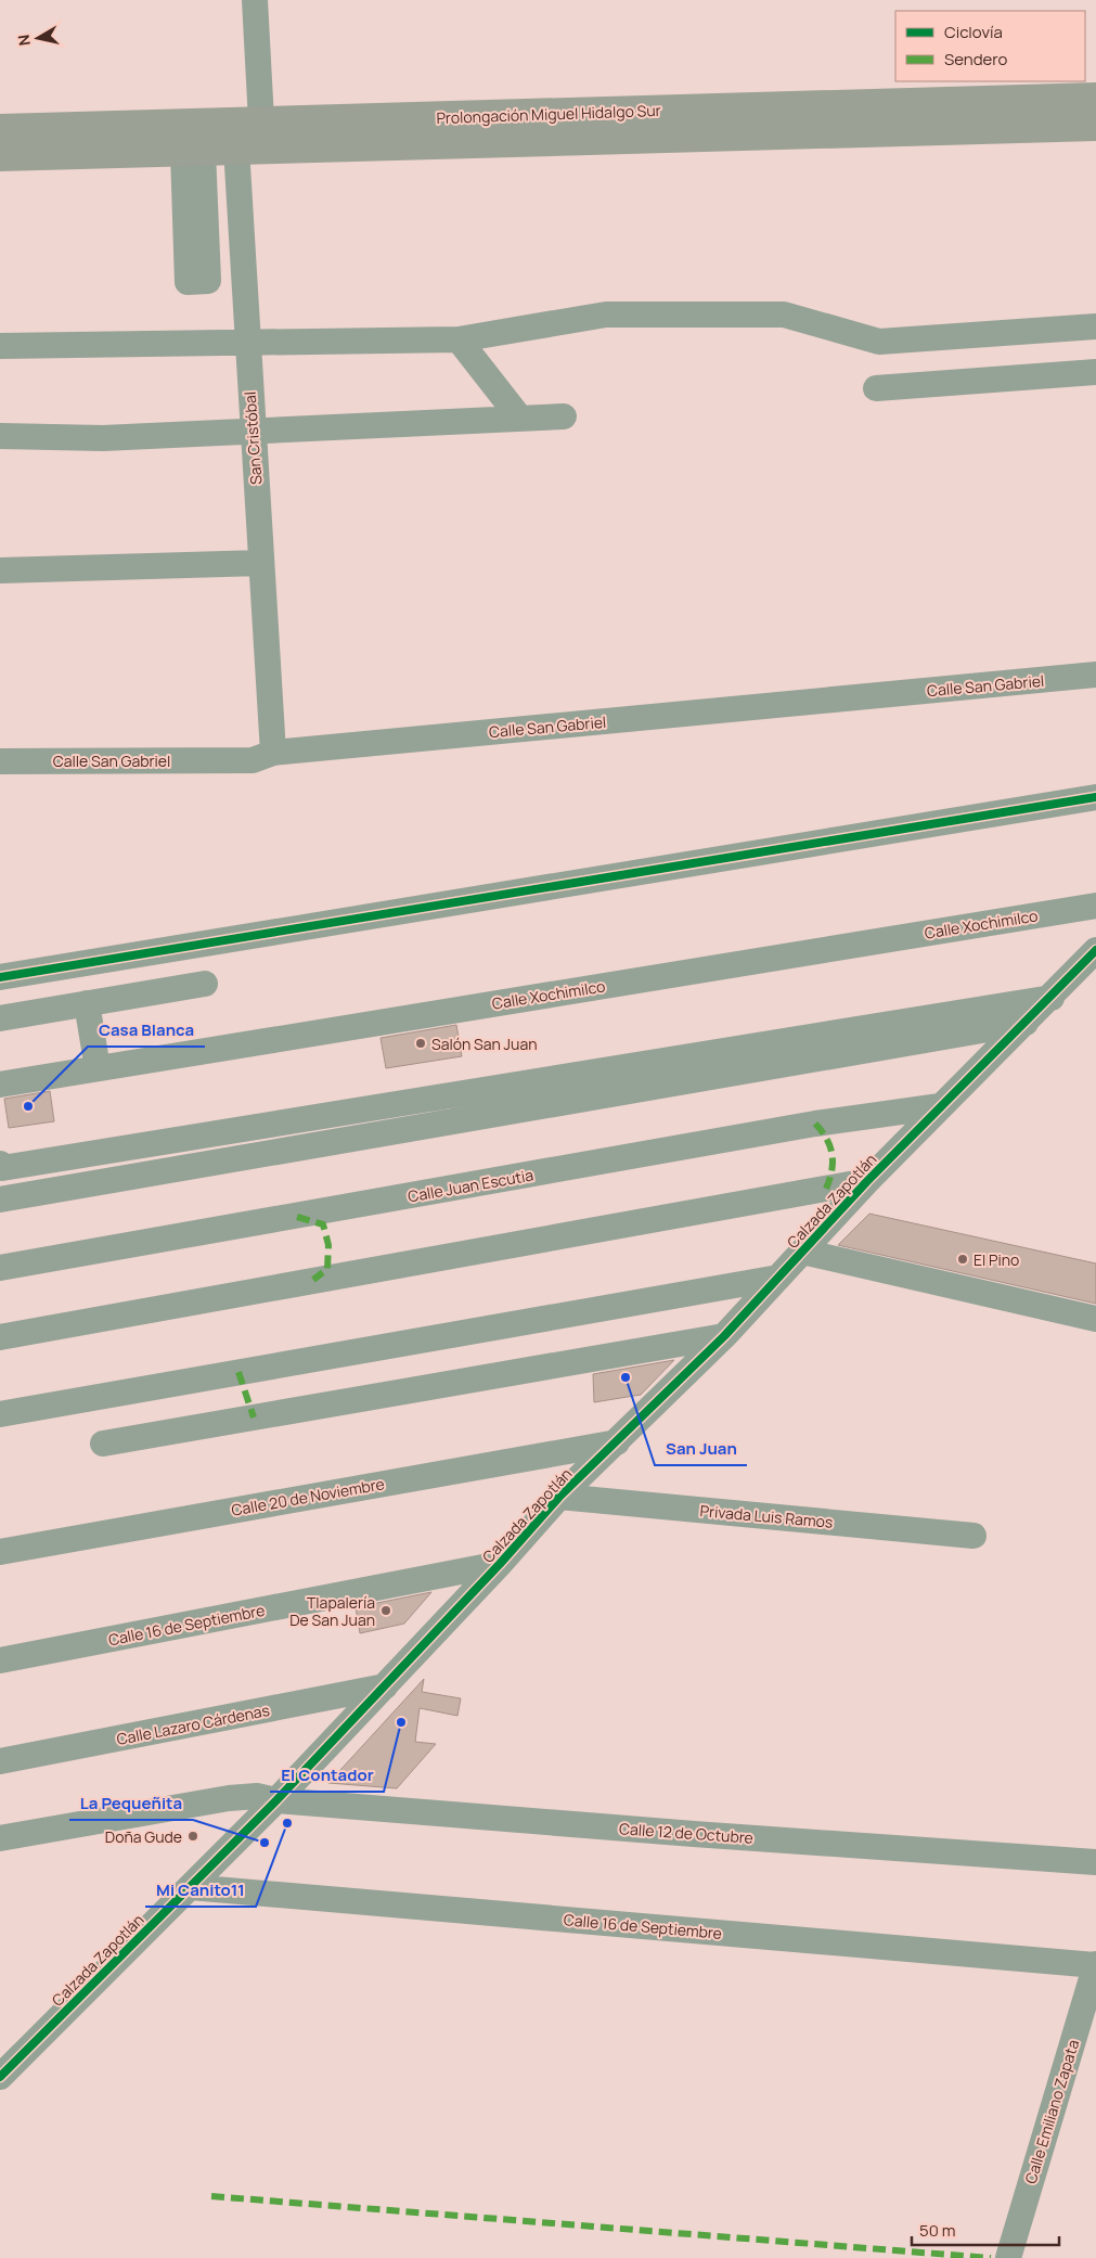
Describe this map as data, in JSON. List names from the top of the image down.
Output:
{
  "streets": {
    "main road": ["Prolongación Miguel Hidalgo Sur"],
    "street": [
      "San Cristóbal",
      "Calle San Gabriel",
      "Calle Xochimilco",
      "Calle Juan Escutia",
      "Calzada Zapotlán",
      "Calle 20 de Noviembre",
      "Privada Luis Ramos",
      "Calle 16 de Septiembre",
      "Calle Lazaro Cárdenas",
      "Calle 12 de Octubre",
      "Calle Emiliano Zapata"
    ]
  },
  "crossings": [
    ["Prolongación Miguel Hidalgo Sur", "San Cristóbal"],
    ["San Cristóbal", "Calle San Gabriel"],
    ["Calle Juan Escutia", "Calzada Zapotlán"],
    ["Calzada Zapotlán", "Calle 20 de Noviembre"],
    ["Calzada Zapotlán", "Privada Luis Ramos"],
    ["Calzada Zapotlán", "Calle 16 de Septiembre"],
    ["Calzada Zapotlán", "Calle Lazaro Cárdenas"],
    ["Calzada Zapotlán", "Calle 12 de Octubre"],
    ["Calle 16 de Septiembre", "Calle Emiliano Zapata"]
  ],
  "places": [
    "Salón San Juan",
    "Casa Blanca",
    "El Pino",
    "San Juan",
    "Tlapalería De San Juan",
    "El Contador",
    "Mi Canito11",
    "Doña Gude",
    "La Pequeñita"
  ],
  "legend": ["Ciclovía", "Sendero"],
  "scale_bar": "50 m",
  "north": "left"
}
